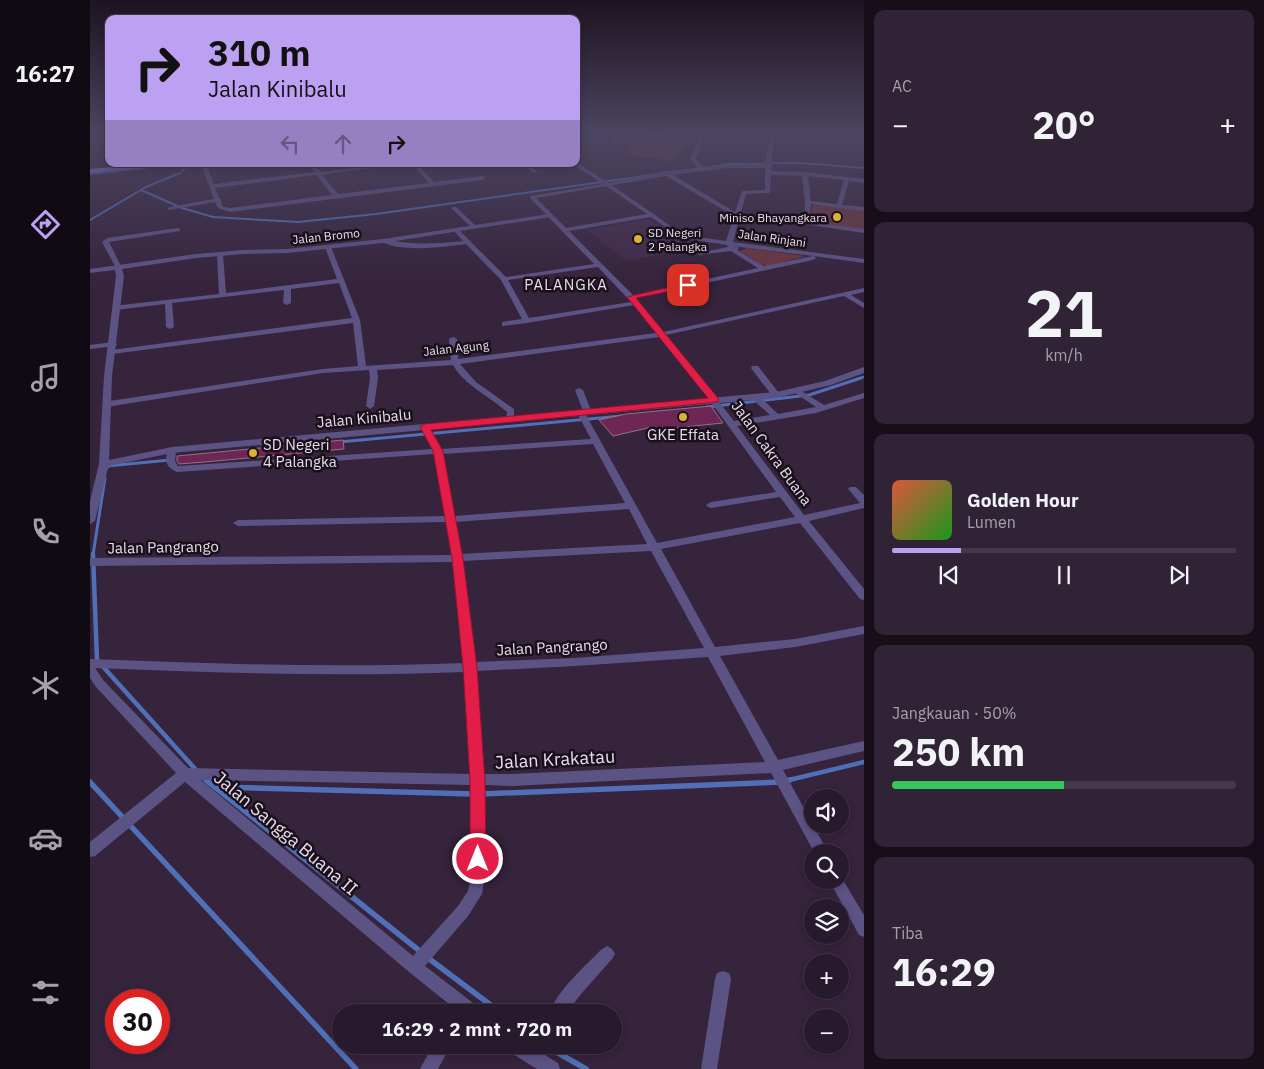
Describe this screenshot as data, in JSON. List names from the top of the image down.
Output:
{
  "streets": {
    "street": [
      "Jalan Bromo",
      "Jalan Rinjani",
      "Jalan Agung",
      "Jalan Kinibalu",
      "Jalan Cakra Buana",
      "Jalan Pangrango",
      "Jalan Krakatau",
      "Jalan Sangga Buana II"
    ]
  },
  "crossings": [
    ["Jalan Bromo", "Jalan Cakra Buana"],
    ["Jalan Agung", "Jalan Cakra Buana"],
    ["Jalan Kinibalu", "Jalan Cakra Buana"],
    ["Jalan Cakra Buana", "Jalan Pangrango"],
    ["Jalan Krakatau", "Jalan Sangga Buana II"]
  ],
  "districts": ["PALANGKA"],
  "places": [
    "Miniso Bhayangkara",
    "SD Negeri 2 Palangka",
    "GKE Effata",
    "SD Negeri 4 Palangka"
  ],
  "page": {
    "tabs": "16:27",
    "tile": [
      "AC",
      ["21", "km/h"],
      ["Jangkauan · 50%", "250 km"],
      ["Tiba", "16:29"]
    ],
    "turn": ["310 m", "Jalan Kinibalu"],
    "heat": ["−", "20°", "+"],
    "song": ["Golden Hour", "Lumen"],
    "map_buttons": ["+", "−"],
    "limit": "30",
    "trip": "16:29 · 2 mnt · 720 m"
  }
}
